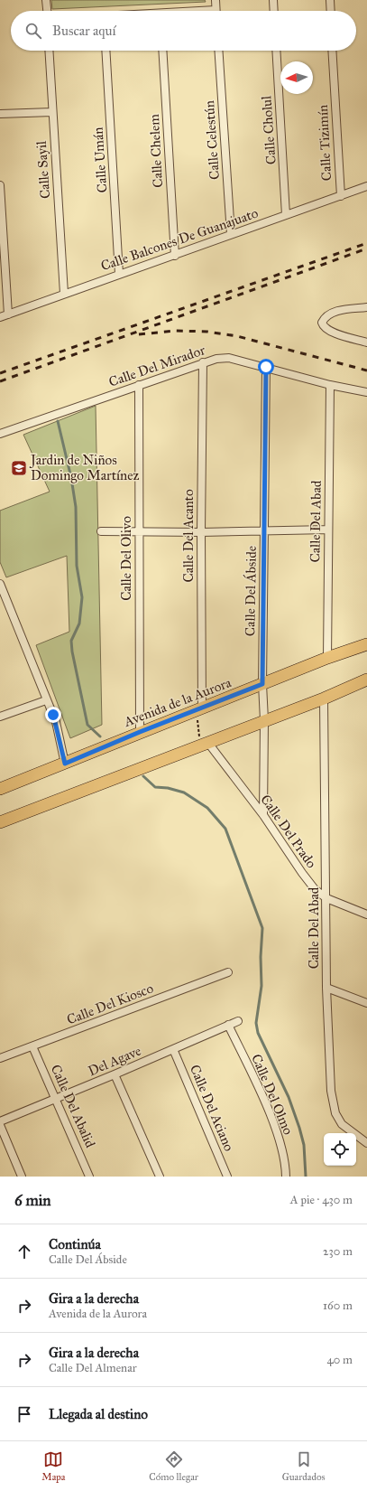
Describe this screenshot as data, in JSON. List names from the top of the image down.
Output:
{
  "streets": {
    "main road": ["Avenida de la Aurora"],
    "street": [
      "Calle Cholul",
      "Calle Celestún",
      "Calle Tizimín",
      "Calle Chelem",
      "Calle Umán",
      "Calle Sayil",
      "Calle Balcones De Guanajuato",
      "Calle Del Mirador",
      "Calle Del Abad",
      "Calle Del Acanto",
      "Calle Del Olivo",
      "Calle Del Ábside",
      "Calle Del Prado",
      "Calle Del Kiosco",
      "Del Agave",
      "Calle Del Olmo",
      "Calle Del Abalid",
      "Calle Del Aciano"
    ]
  },
  "crossings": [
    ["Calle Cholul", "Calle Balcones De Guanajuato"],
    ["Calle Celestún", "Calle Balcones De Guanajuato"],
    ["Calle Tizimín", "Calle Balcones De Guanajuato"],
    ["Calle Chelem", "Calle Balcones De Guanajuato"],
    ["Calle Umán", "Calle Balcones De Guanajuato"],
    ["Calle Sayil", "Calle Balcones De Guanajuato"],
    ["Calle Del Mirador", "Calle Del Abad"],
    ["Calle Del Mirador", "Calle Del Acanto"],
    ["Calle Del Mirador", "Calle Del Olivo"],
    ["Calle Del Mirador", "Calle Del Ábside"],
    ["Calle Del Abad", "Avenida de la Aurora"],
    ["Calle Del Abad", "Calle Del Prado"],
    ["Calle Del Acanto", "Avenida de la Aurora"],
    ["Calle Del Olivo", "Avenida de la Aurora"],
    ["Calle Del Ábside", "Avenida de la Aurora"],
    ["Calle Del Ábside", "Calle Del Prado"],
    ["Calle Del Kiosco", "Calle Del Abalid"],
    ["Del Agave", "Calle Del Olmo"],
    ["Del Agave", "Calle Del Abalid"],
    ["Del Agave", "Calle Del Aciano"]
  ],
  "places": {
    "school or university": ["Jardin de Niños Domingo Martínez"]
  },
  "north": "left",
  "page": {
    "search": "Buscar aquí",
    "heading": ["6 min", "A pie · 430 m"],
    "list": [
      ["Continúa", "Calle Del Ábside", "230 m"],
      ["Gira a la derecha", "Avenida de la Aurora", "160 m"],
      ["Gira a la derecha", "Calle Del Almenar", "40 m"],
      "Llegada al destino"
    ],
    "nav": ["Mapa", "Cómo llegar", "Guardados"]
  }
}
